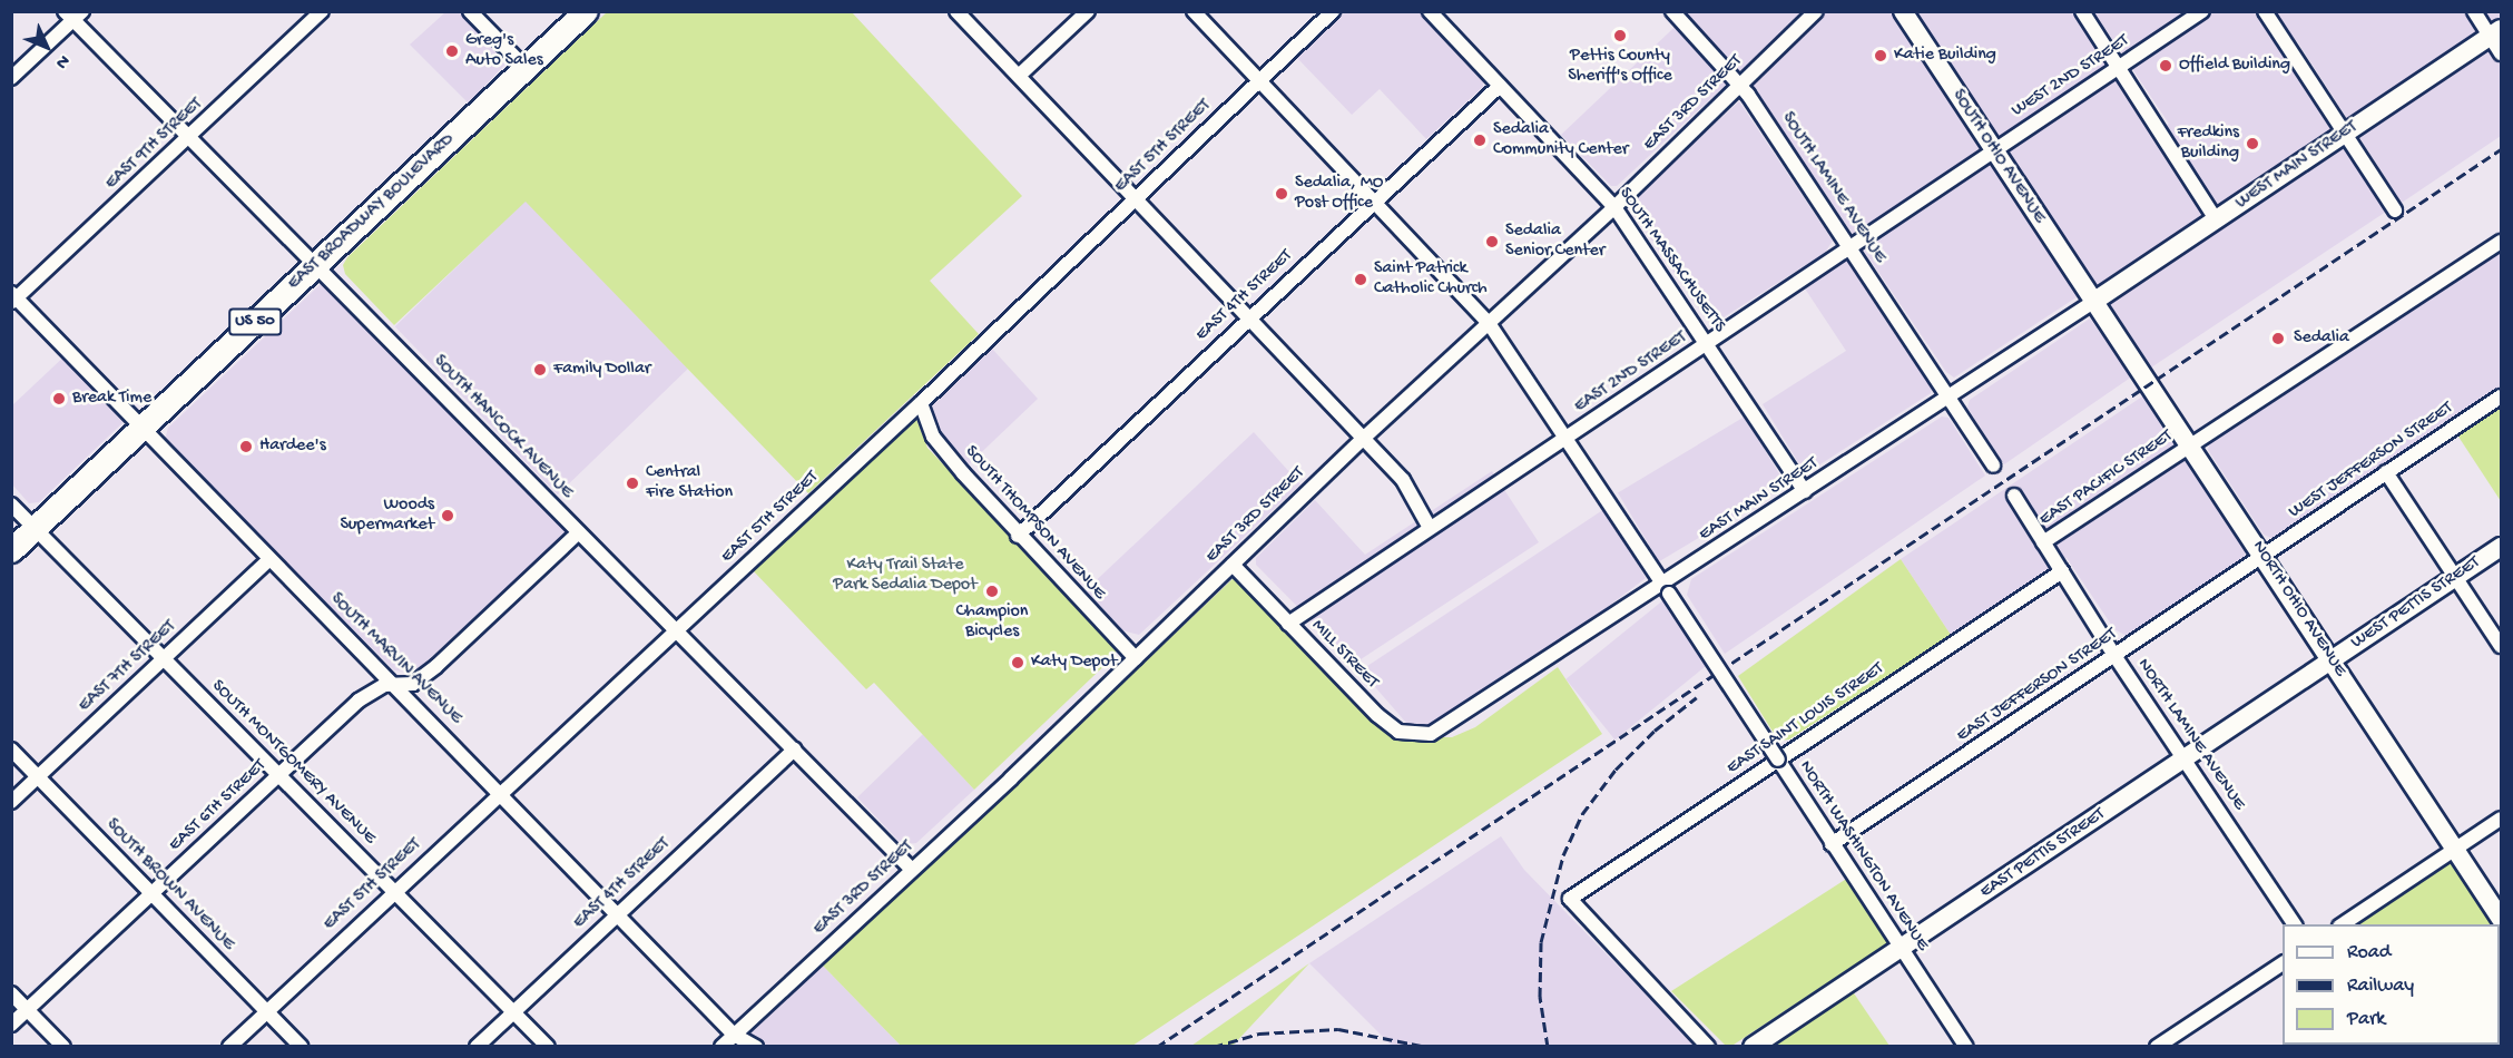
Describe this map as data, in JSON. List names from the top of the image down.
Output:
{
  "streets": {
    "highway": ["EAST BROADWAY BOULEVARD", "US 50"],
    "main road": [
      "SOUTH OHIO AVENUE",
      "WEST MAIN STREET",
      "WEST PETTIS STREET",
      "NORTH OHIO AVENUE",
      "EAST PETTIS STREET"
    ],
    "street": [
      "WEST 2ND STREET",
      "EAST 3RD STREET",
      "EAST 9TH STREET",
      "EAST 5TH STREET",
      "SOUTH LAMINE AVENUE",
      "SOUTH MASSACHUSETTS",
      "EAST 4TH STREET",
      "EAST 2ND STREET",
      "SOUTH HANCOCK AVENUE",
      "WEST JEFFERSON STREET",
      "EAST PACIFIC STREET",
      "EAST MAIN STREET",
      "SOUTH THOMPSON AVENUE",
      "MILL STREET",
      "SOUTH MARVIN AVENUE",
      "EAST 7TH STREET",
      "EAST JEFFERSON STREET",
      "EAST SAINT LOUIS STREET",
      "NORTH LAMINE AVENUE",
      "SOUTH MONTGOMERY AVENUE",
      "EAST 6TH STREET",
      "NORTH WASHINGTON AVENUE",
      "SOUTH BROWN AVENUE"
    ]
  },
  "crossings": [
    ["WEST 2ND STREET", "SOUTH OHIO AVENUE"],
    ["WEST 2ND STREET", "EAST 2ND STREET"],
    ["EAST 3RD STREET", "SOUTH LAMINE AVENUE"],
    ["EAST 3RD STREET", "SOUTH MASSACHUSETTS"],
    ["EAST 3RD STREET", "SOUTH HANCOCK AVENUE"],
    ["EAST 3RD STREET", "SOUTH THOMPSON AVENUE"],
    ["EAST 3RD STREET", "MILL STREET"],
    ["EAST 3RD STREET", "SOUTH MARVIN AVENUE"],
    ["EAST 3RD STREET", "NORTH WASHINGTON AVENUE"],
    ["EAST 9TH STREET", "SOUTH HANCOCK AVENUE"],
    ["EAST 9TH STREET", "SOUTH MARVIN AVENUE"],
    ["EAST 5TH STREET", "SOUTH HANCOCK AVENUE"],
    ["EAST 5TH STREET", "SOUTH THOMPSON AVENUE"],
    ["EAST 5TH STREET", "SOUTH MARVIN AVENUE"],
    ["EAST 5TH STREET", "SOUTH MONTGOMERY AVENUE"],
    ["EAST 5TH STREET", "NORTH WASHINGTON AVENUE"],
    ["EAST 5TH STREET", "SOUTH BROWN AVENUE"],
    ["SOUTH OHIO AVENUE", "WEST MAIN STREET"],
    ["SOUTH OHIO AVENUE", "EAST 2ND STREET"],
    ["SOUTH OHIO AVENUE", "EAST MAIN STREET"],
    ["SOUTH OHIO AVENUE", "NORTH OHIO AVENUE"],
    ["WEST MAIN STREET", "EAST MAIN STREET"],
    ["WEST MAIN STREET", "NORTH OHIO AVENUE"],
    ["SOUTH LAMINE AVENUE", "EAST 2ND STREET"],
    ["SOUTH LAMINE AVENUE", "EAST MAIN STREET"],
    ["EAST BROADWAY BOULEVARD", "SOUTH HANCOCK AVENUE"],
    ["EAST BROADWAY BOULEVARD", "SOUTH MARVIN AVENUE"],
    ["EAST BROADWAY BOULEVARD", "SOUTH MONTGOMERY AVENUE"],
    ["SOUTH MASSACHUSETTS", "EAST 4TH STREET"],
    ["SOUTH MASSACHUSETTS", "EAST 2ND STREET"],
    ["SOUTH MASSACHUSETTS", "EAST MAIN STREET"],
    ["EAST 4TH STREET", "SOUTH HANCOCK AVENUE"],
    ["EAST 4TH STREET", "SOUTH THOMPSON AVENUE"],
    ["EAST 4TH STREET", "SOUTH MARVIN AVENUE"],
    ["EAST 4TH STREET", "SOUTH MONTGOMERY AVENUE"],
    ["EAST 4TH STREET", "NORTH WASHINGTON AVENUE"],
    ["EAST 2ND STREET", "MILL STREET"],
    ["EAST 2ND STREET", "NORTH WASHINGTON AVENUE"],
    ["SOUTH HANCOCK AVENUE", "EAST 6TH STREET"],
    ["WEST JEFFERSON STREET", "NORTH OHIO AVENUE"],
    ["WEST JEFFERSON STREET", "EAST JEFFERSON STREET"],
    ["EAST PACIFIC STREET", "NORTH OHIO AVENUE"],
    ["EAST PACIFIC STREET", "NORTH LAMINE AVENUE"],
    ["EAST MAIN STREET", "NORTH OHIO AVENUE"],
    ["EAST MAIN STREET", "MILL STREET"],
    ["EAST MAIN STREET", "NORTH WASHINGTON AVENUE"],
    ["WEST PETTIS STREET", "NORTH OHIO AVENUE"],
    ["WEST PETTIS STREET", "EAST PETTIS STREET"],
    ["NORTH OHIO AVENUE", "EAST JEFFERSON STREET"],
    ["NORTH OHIO AVENUE", "EAST PETTIS STREET"],
    ["SOUTH MARVIN AVENUE", "EAST 7TH STREET"],
    ["SOUTH MARVIN AVENUE", "EAST 6TH STREET"],
    ["EAST 7TH STREET", "SOUTH MONTGOMERY AVENUE"],
    ["EAST 7TH STREET", "SOUTH BROWN AVENUE"],
    ["EAST JEFFERSON STREET", "NORTH LAMINE AVENUE"],
    ["EAST JEFFERSON STREET", "NORTH WASHINGTON AVENUE"],
    ["EAST SAINT LOUIS STREET", "NORTH LAMINE AVENUE"],
    ["EAST SAINT LOUIS STREET", "NORTH WASHINGTON AVENUE"],
    ["NORTH LAMINE AVENUE", "EAST PETTIS STREET"],
    ["SOUTH MONTGOMERY AVENUE", "EAST 6TH STREET"],
    ["EAST 6TH STREET", "SOUTH BROWN AVENUE"],
    ["EAST PETTIS STREET", "NORTH WASHINGTON AVENUE"]
  ],
  "parks": ["Katy Trail State Park Sedalia Depot"],
  "places": [
    "Pettis County Sheriff's Office",
    "Greg's Auto Sales",
    "Katie Building",
    "Offield Building",
    "Sedalia Community Center",
    "Fredkins Building",
    "Sedalia, MO Post Office",
    "Sedalia Senior Center",
    "Saint Patrick Catholic Church",
    "Sedalia",
    "Family Dollar",
    "Break Time",
    "Hardee's",
    "Central Fire Station",
    "Woods Supermarket",
    "Champion Bicycles",
    "Katy Depot"
  ],
  "legend": ["Road", "Railway", "Park"],
  "north": "bottom right"
}
